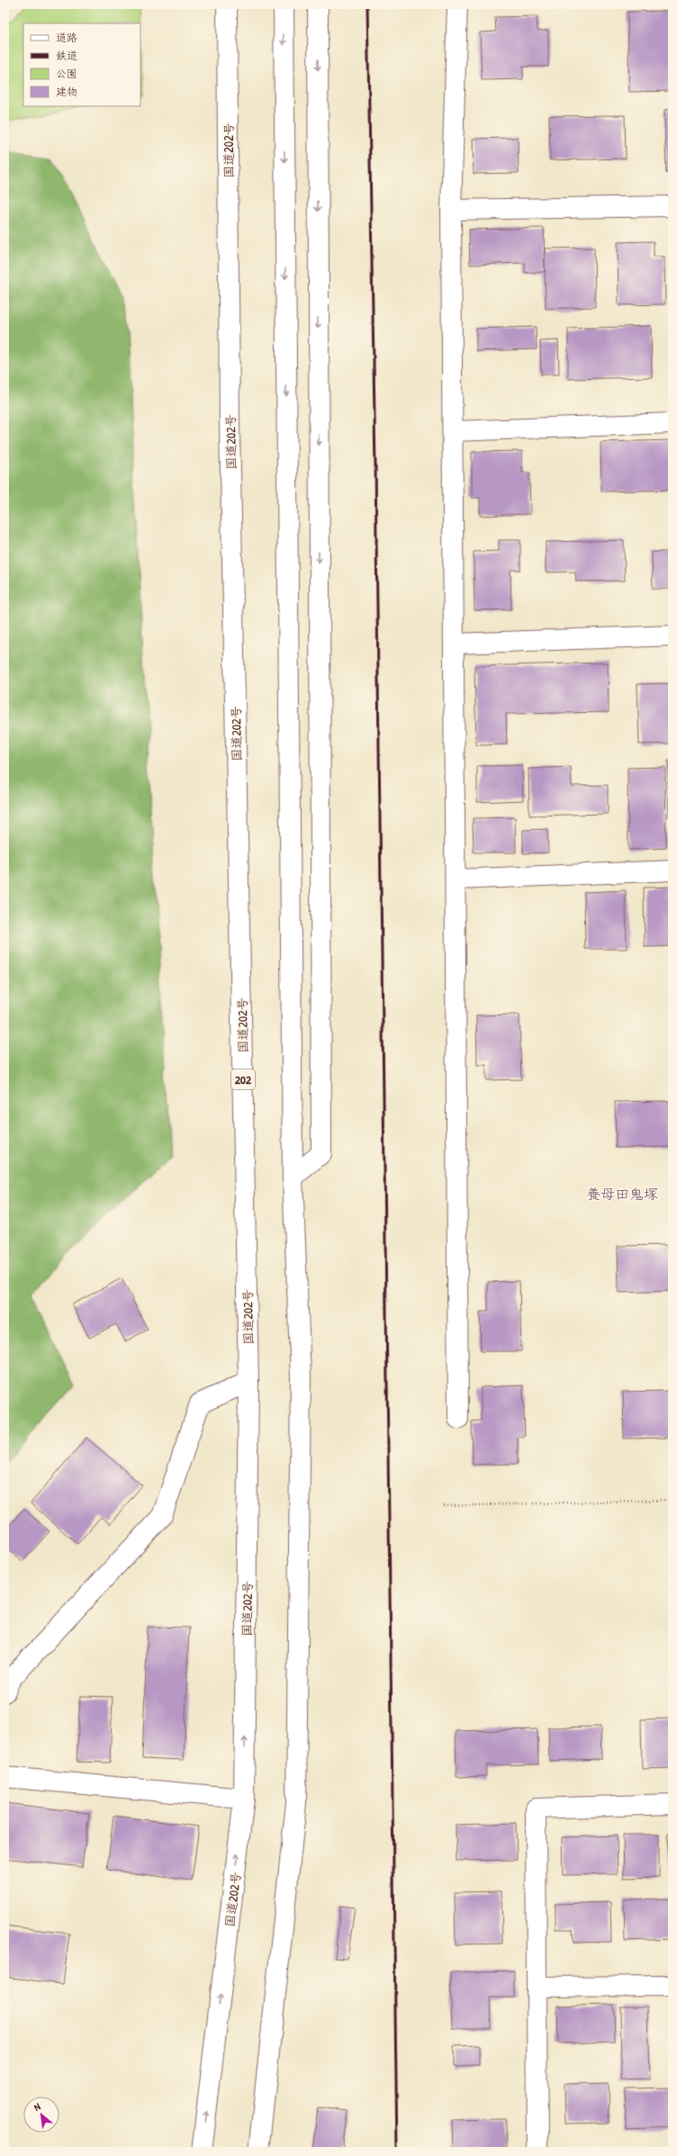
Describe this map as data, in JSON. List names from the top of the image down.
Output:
{
  "streets": {
    "main road": ["国道202号", "202"]
  },
  "districts": ["養母田鬼塚"],
  "legend": [
    "道路",
    "鉄道",
    "公園",
    "建物"
  ],
  "north": "top left"
}
